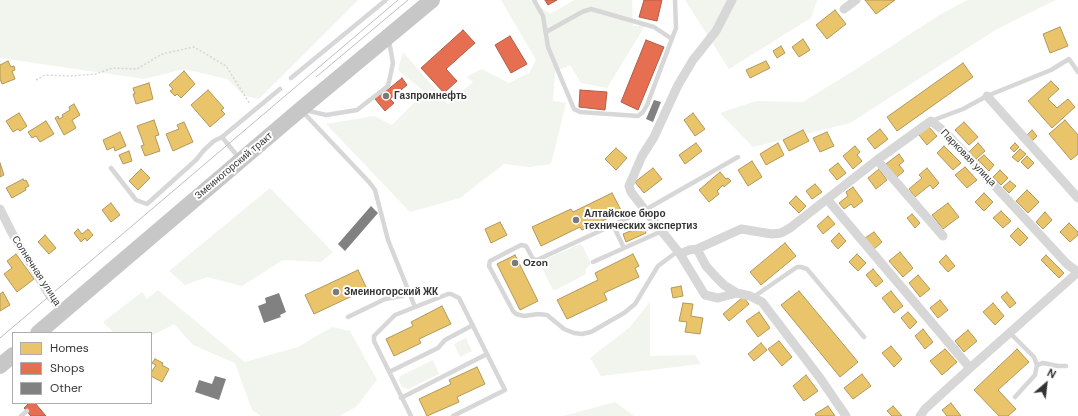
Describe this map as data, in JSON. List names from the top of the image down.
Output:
{
  "streets": {
    "highway": ["Змеиногорский тракт"],
    "street": ["Парковая улица", "Солнечная улица"]
  },
  "crossings": [
    ["Змеиногорский тракт", "Солнечная улица"]
  ],
  "places": [
    "Газпромнефть",
    "Алтайское бюро технических экспертиз",
    "Ozon",
    "Змеиногорский ЖК"
  ],
  "legend": ["Homes", "Shops", "Other"],
  "north": "top right"
}
